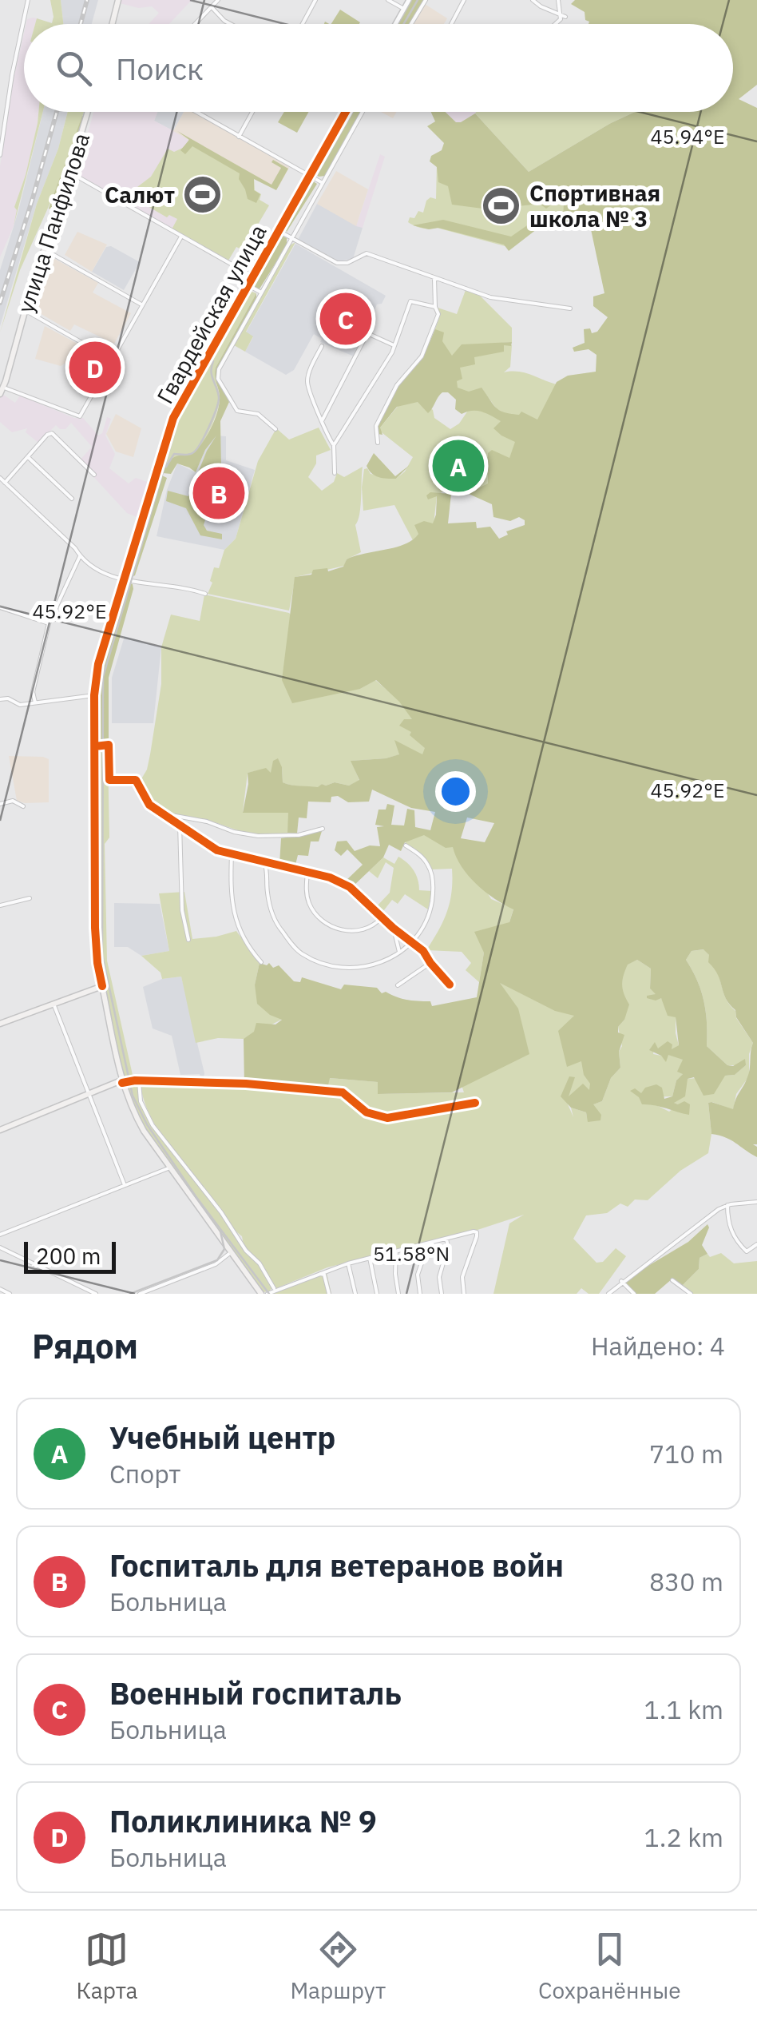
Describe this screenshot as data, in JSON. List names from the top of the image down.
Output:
{
  "streets": {
    "main road": ["улица Панфилова", "Гвардейская улица"]
  },
  "places": {
    "sports": ["Салют", "Спортивная школа № 3"]
  },
  "scale_bar": "200 m",
  "page": {
    "search": "Поиск",
    "pins": [
      "C",
      "D",
      "A",
      "B"
    ],
    "scale": "200 m",
    "heading": ["Рядом", "Найдено: 4"],
    "list": [
      {
        "mark": "A",
        "name": "Учебный центр",
        "note": "Спорт",
        "value": "710 m"
      },
      {
        "mark": "B",
        "name": "Госпиталь для ветеранов войн",
        "note": "Больница",
        "value": "830 m"
      },
      {
        "mark": "C",
        "name": "Военный госпиталь",
        "note": "Больница",
        "value": "1.1 km"
      },
      {
        "mark": "D",
        "name": "Поликлиника № 9",
        "note": "Больница",
        "value": "1.2 km"
      }
    ],
    "nav": ["Карта", "Маршрут", "Сохранённые"]
  },
  "coordinates": ["45.94°E", "45.92°E", "51.58°N"]
}
